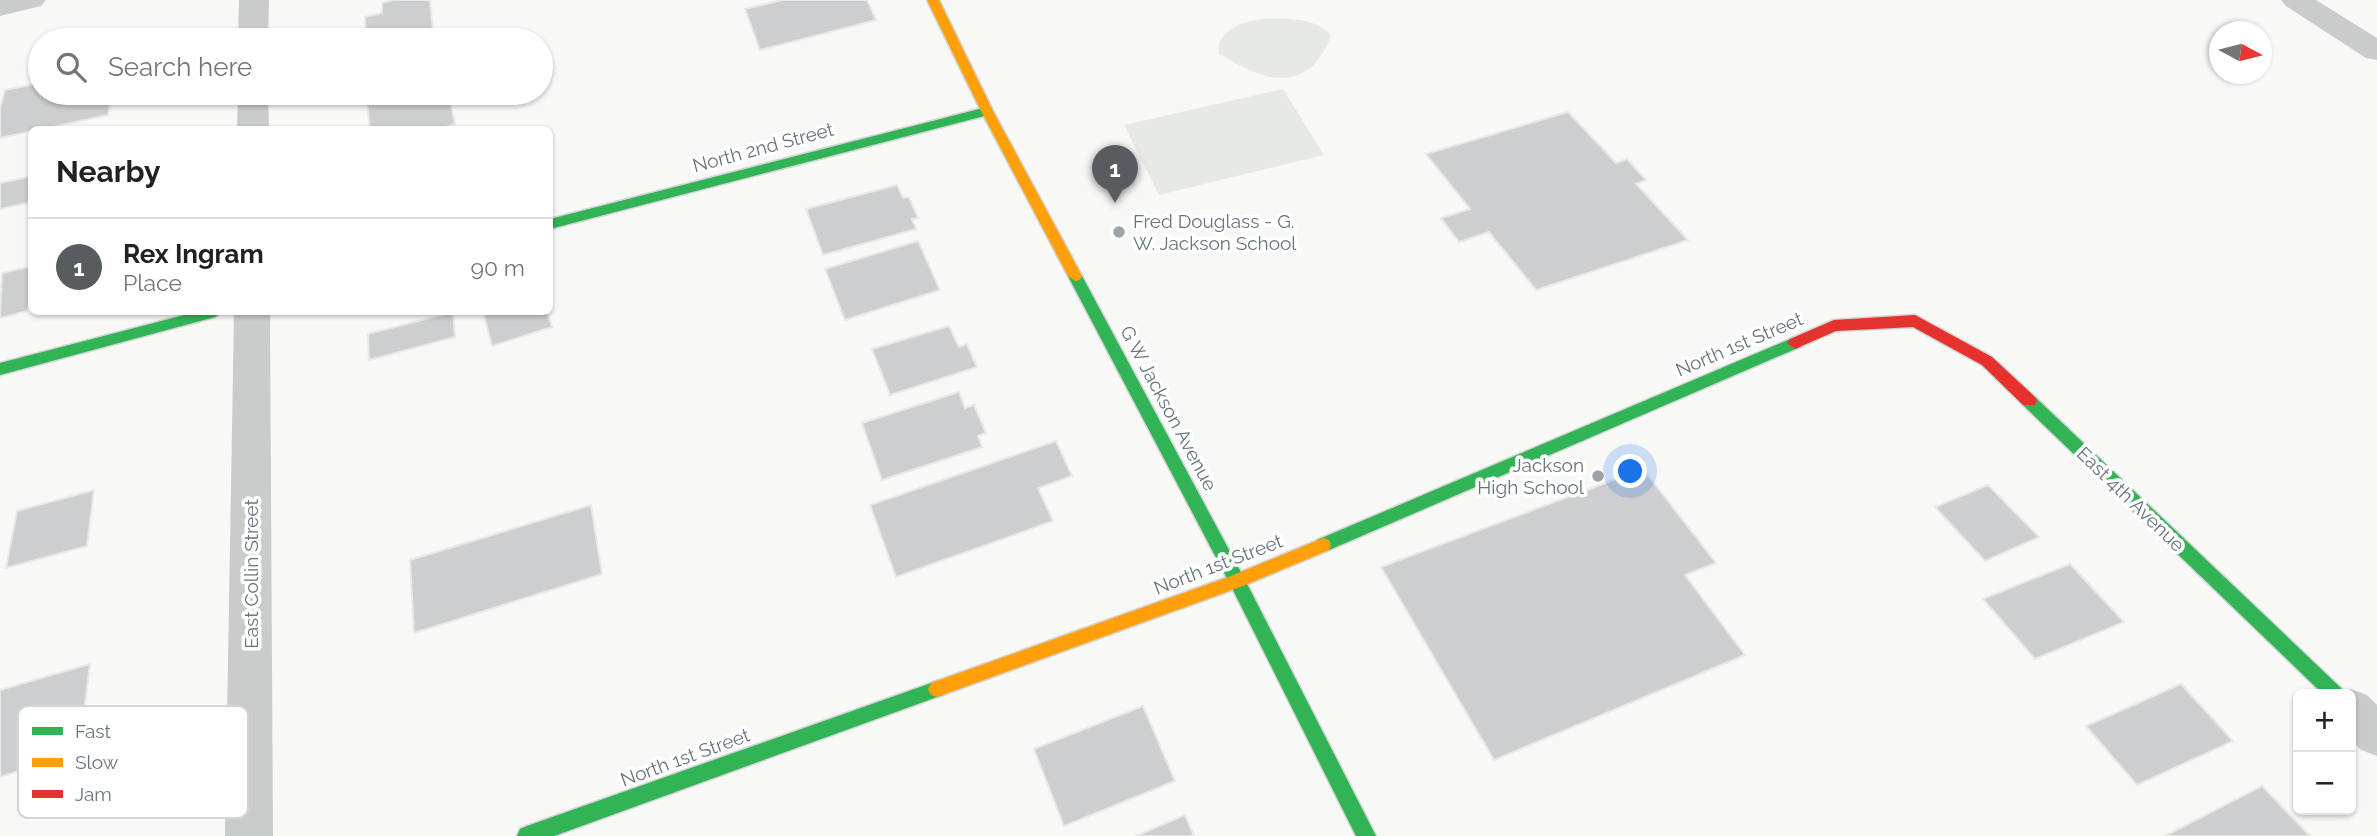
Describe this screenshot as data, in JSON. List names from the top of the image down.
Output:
{
  "streets": {
    "street": [
      "North 2nd Street",
      "North 1st Street",
      "G W Jackson Avenue",
      "East 4th Avenue",
      "East Collin Street"
    ]
  },
  "crossings": [
    ["North 2nd Street", "G W Jackson Avenue"],
    ["North 1st Street", "G W Jackson Avenue"],
    ["North 1st Street", "East 4th Avenue"]
  ],
  "places": ["Fred Douglass - G. W. Jackson School", "Jackson High School"],
  "legend": ["Fast", "Slow", "Jam"],
  "north": "right",
  "page": {
    "search": "Search here",
    "heading": "Nearby",
    "pins": "1",
    "list": [
      {
        "mark": "1",
        "name": "Rex Ingram",
        "note": "Place",
        "value": "90 m"
      }
    ],
    "map_buttons": ["+", "−"]
  }
}
